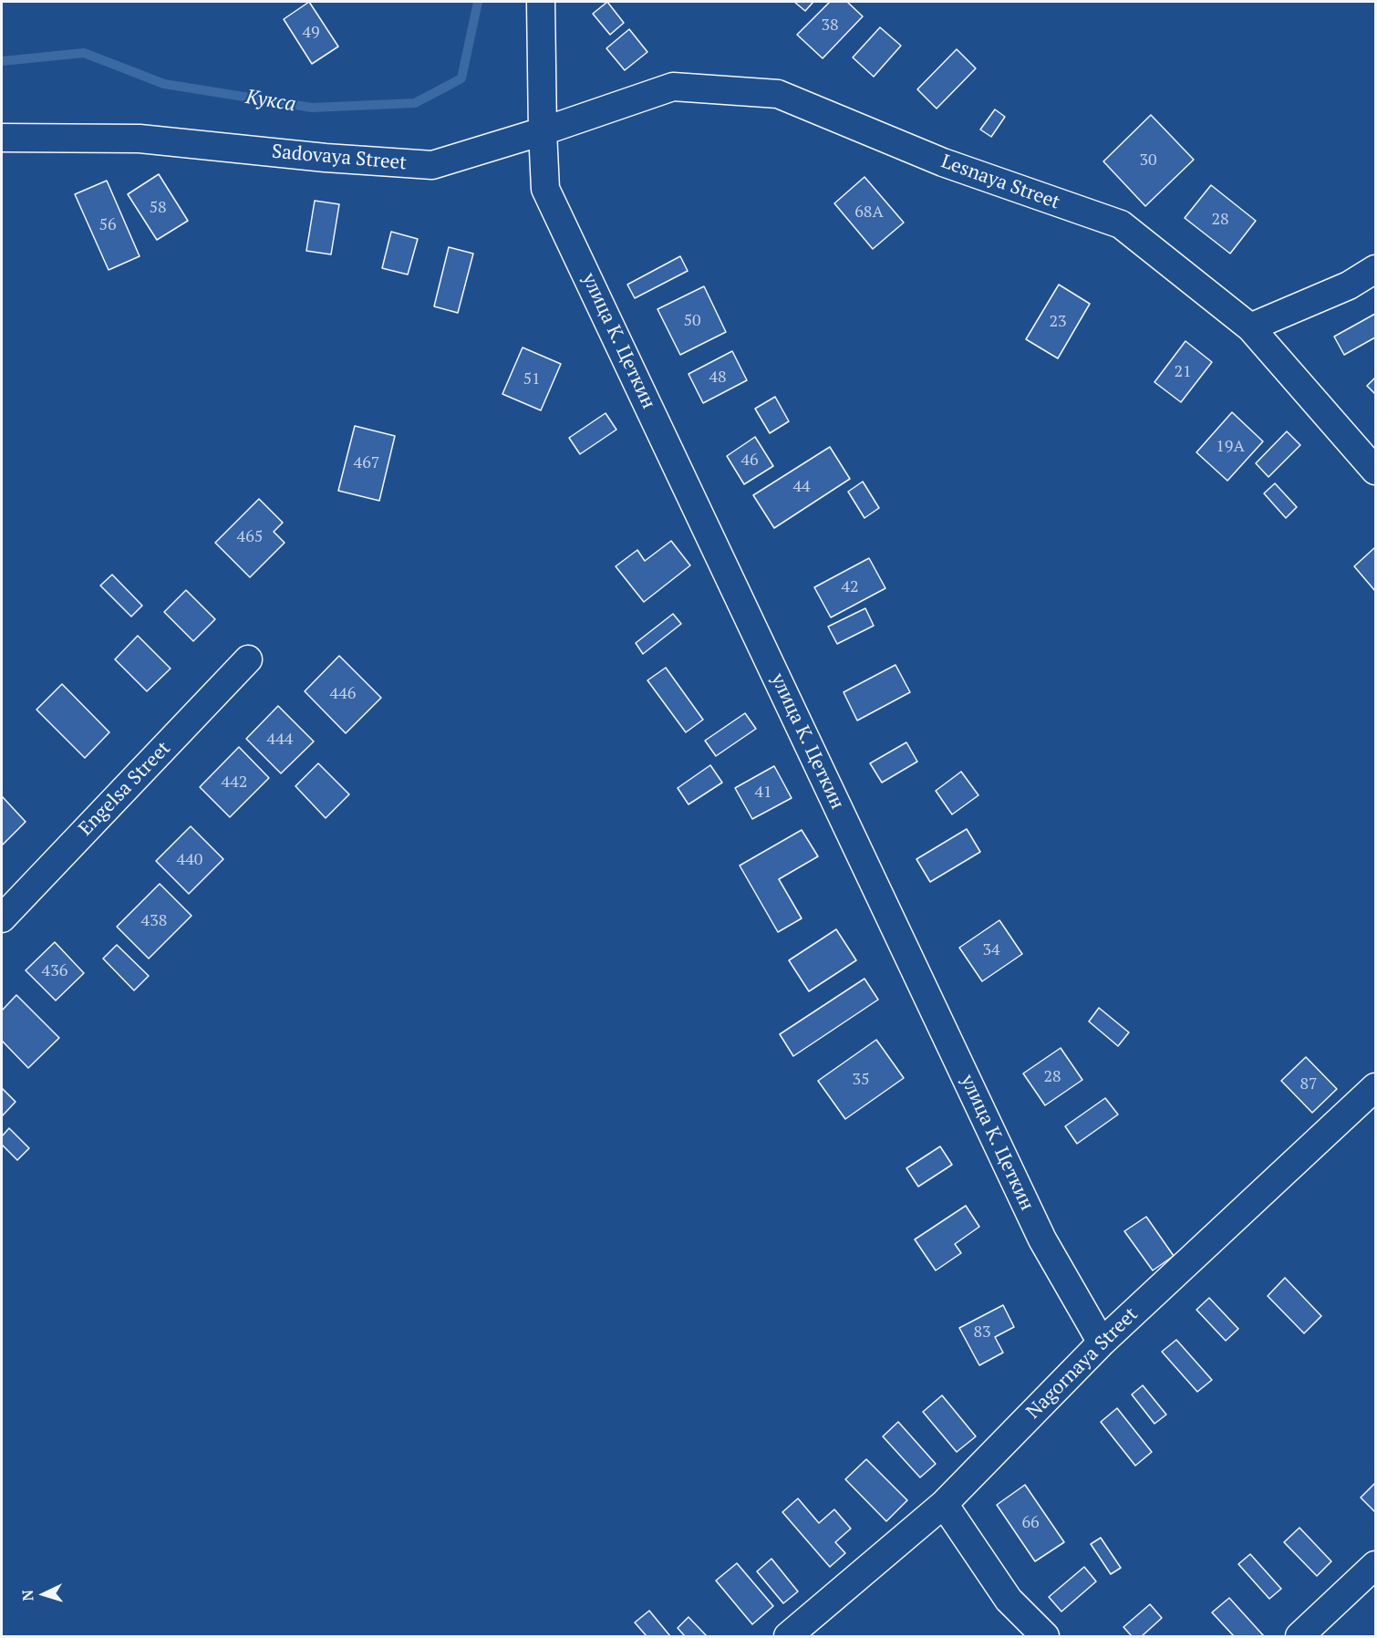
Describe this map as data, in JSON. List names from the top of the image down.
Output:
{
  "streets": {
    "street": [
      "Sadovaya Street",
      "Lesnaya Street",
      "улица К. Цеткин",
      "Engelsa Street",
      "Nagornaya Street"
    ]
  },
  "crossings": [
    ["Sadovaya Street", "Lesnaya Street"],
    ["Sadovaya Street", "улица К. Цеткин"],
    ["Lesnaya Street", "улица К. Цеткин"],
    ["улица К. Цеткин", "Nagornaya Street"]
  ],
  "water": ["Кукса"],
  "house_numbers": [
    "38",
    "49",
    "30",
    "58",
    "68А",
    "28",
    "56",
    "50",
    "23",
    "21",
    "48",
    "51",
    "19А",
    "46",
    "467",
    "44",
    "465",
    "42",
    "446",
    "444",
    "442",
    "41",
    "440",
    "438",
    "34",
    "436",
    "28",
    "35",
    "87",
    "83",
    "66"
  ],
  "north": "left"
}
